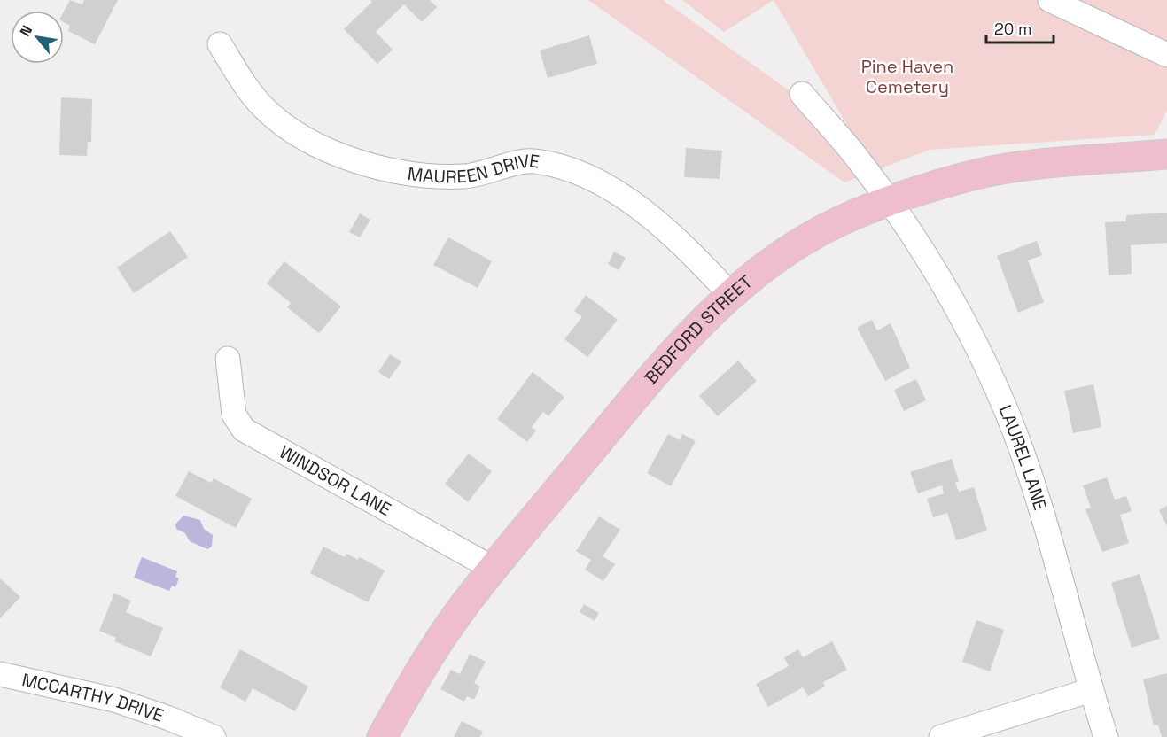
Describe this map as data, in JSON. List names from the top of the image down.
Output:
{
  "streets": {
    "main road": ["BEDFORD STREET"],
    "street": [
      "MAUREEN DRIVE",
      "LAUREL LANE",
      "WINDSOR LANE",
      "MCCARTHY DRIVE"
    ]
  },
  "crossings": [
    ["MAUREEN DRIVE", "BEDFORD STREET"],
    ["BEDFORD STREET", "LAUREL LANE"],
    ["BEDFORD STREET", "WINDSOR LANE"]
  ],
  "parks": ["Pine Haven Cemetery"],
  "scale_bar": "20 m",
  "north": "top left"
}
